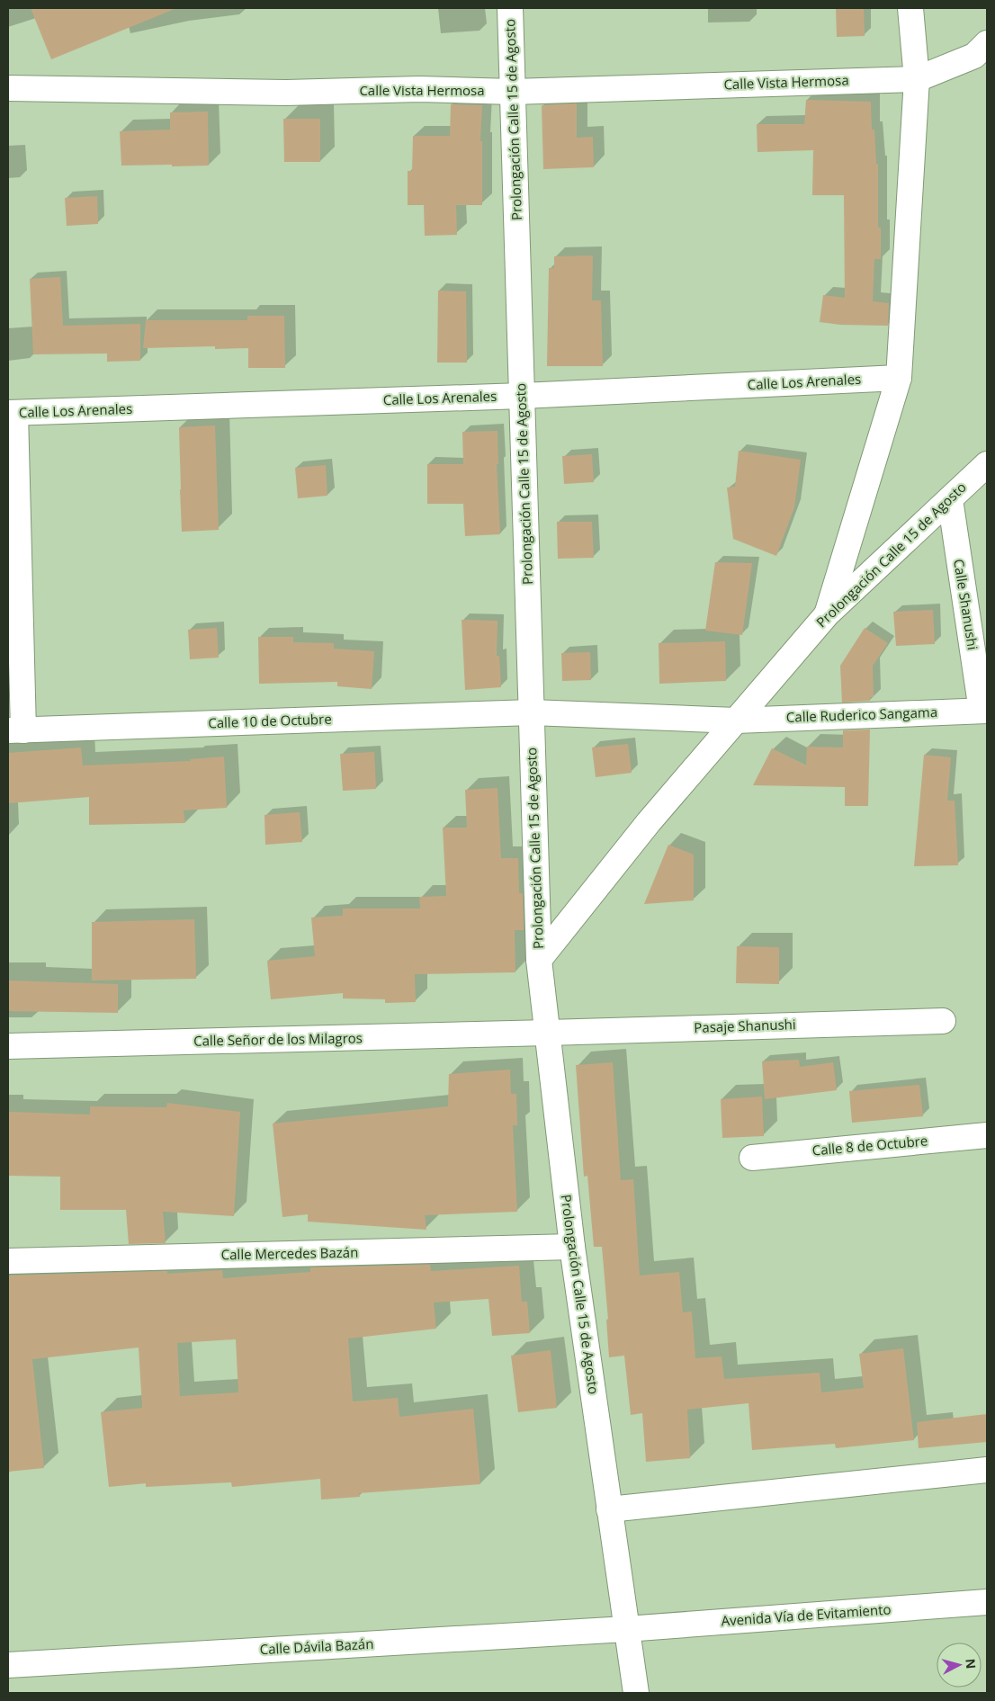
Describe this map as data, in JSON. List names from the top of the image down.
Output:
{
  "streets": {
    "street": [
      "Calle Vista Hermosa",
      "Prolongación Calle 15 de Agosto",
      "Calle Los Arenales",
      "Calle Shanushi",
      "Calle Ruderico Sangama",
      "Calle 10 de Octubre",
      "Pasaje Shanushi",
      "Calle Señor de los Milagros",
      "Calle 8 de Octubre",
      "Calle Mercedes Bazán",
      "Avenida Vía de Evitamiento",
      "Calle Dávila Bazán"
    ]
  },
  "crossings": [
    ["Calle Vista Hermosa", "Prolongación Calle 15 de Agosto"],
    ["Prolongación Calle 15 de Agosto", "Calle Los Arenales"],
    ["Prolongación Calle 15 de Agosto", "Calle Shanushi"],
    ["Prolongación Calle 15 de Agosto", "Calle Ruderico Sangama"],
    ["Prolongación Calle 15 de Agosto", "Calle 10 de Octubre"],
    ["Prolongación Calle 15 de Agosto", "Pasaje Shanushi"],
    ["Prolongación Calle 15 de Agosto", "Calle Señor de los Milagros"],
    ["Prolongación Calle 15 de Agosto", "Calle Mercedes Bazán"],
    ["Prolongación Calle 15 de Agosto", "Avenida Vía de Evitamiento"],
    ["Prolongación Calle 15 de Agosto", "Calle Dávila Bazán"],
    ["Calle Shanushi", "Calle Ruderico Sangama"],
    ["Calle Ruderico Sangama", "Calle 10 de Octubre"],
    ["Pasaje Shanushi", "Calle Señor de los Milagros"],
    ["Avenida Vía de Evitamiento", "Calle Dávila Bazán"]
  ],
  "north": "right"
}
